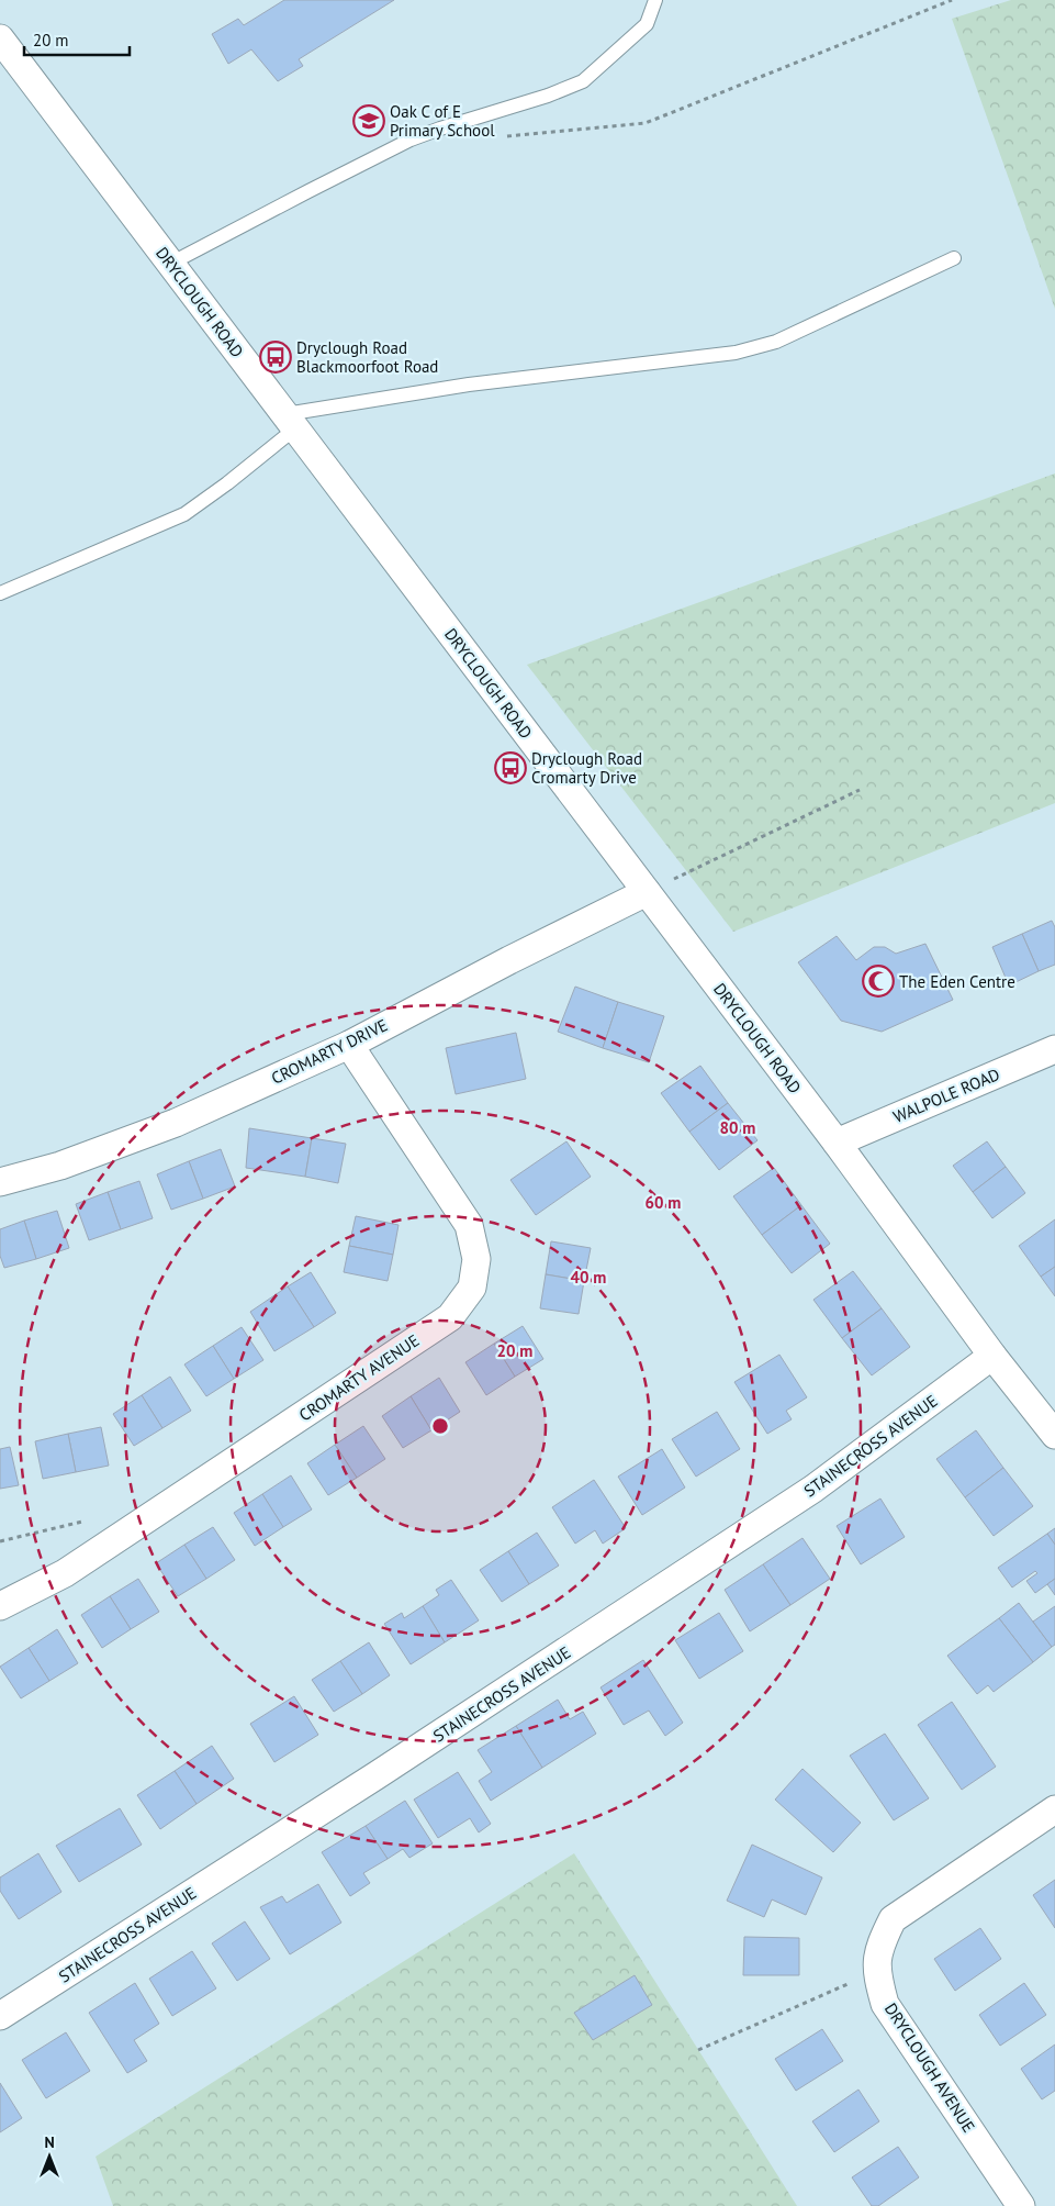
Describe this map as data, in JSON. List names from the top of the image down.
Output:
{
  "streets": {
    "street": [
      "DRYCLOUGH ROAD",
      "CROMARTY DRIVE",
      "WALPOLE ROAD",
      "CROMARTY AVENUE",
      "STAINECROSS AVENUE",
      "DRYCLOUGH AVENUE"
    ]
  },
  "crossings": [
    ["DRYCLOUGH ROAD", "CROMARTY DRIVE"],
    ["DRYCLOUGH ROAD", "WALPOLE ROAD"],
    ["DRYCLOUGH ROAD", "STAINECROSS AVENUE"],
    ["CROMARTY DRIVE", "CROMARTY AVENUE"]
  ],
  "places": {
    "school or university": ["Oak C of E Primary School"],
    "bus stop": ["Dryclough Road Blackmoorfoot Road", "Dryclough Road Cromarty Drive"],
    "mosque": ["The Eden Centre"]
  },
  "scale_bar": "20 m",
  "north": "top",
  "rings": [
    "80 m",
    "60 m",
    "40 m",
    "20 m"
  ]
}
